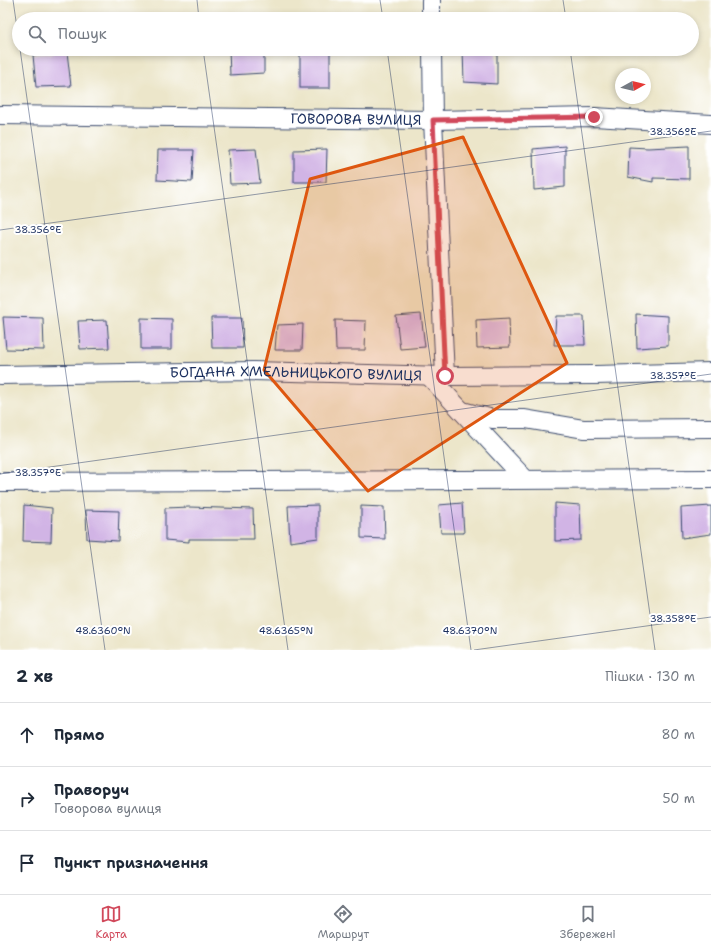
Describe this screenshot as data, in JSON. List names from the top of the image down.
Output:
{
  "streets": {
    "street": ["ГОВОРОВА ВУЛИЦЯ", "БОГДАНА ХМЕЛЬНИЦЬКОГО ВУЛИЦЯ"]
  },
  "north": "right",
  "page": {
    "search": "Пошук",
    "heading": ["2 хв", "Пішки · 130 m"],
    "list": [
      ["Прямо", "80 m"],
      ["Праворуч", "Говорова вулиця", "50 m"],
      "Пункт призначення"
    ],
    "nav": ["Карта", "Маршрут", "Збережені"]
  },
  "coordinates": [
    "38.356°E",
    "38.357°E",
    "38.358°E",
    "48.6360°N",
    "48.6365°N",
    "48.6370°N"
  ]
}
